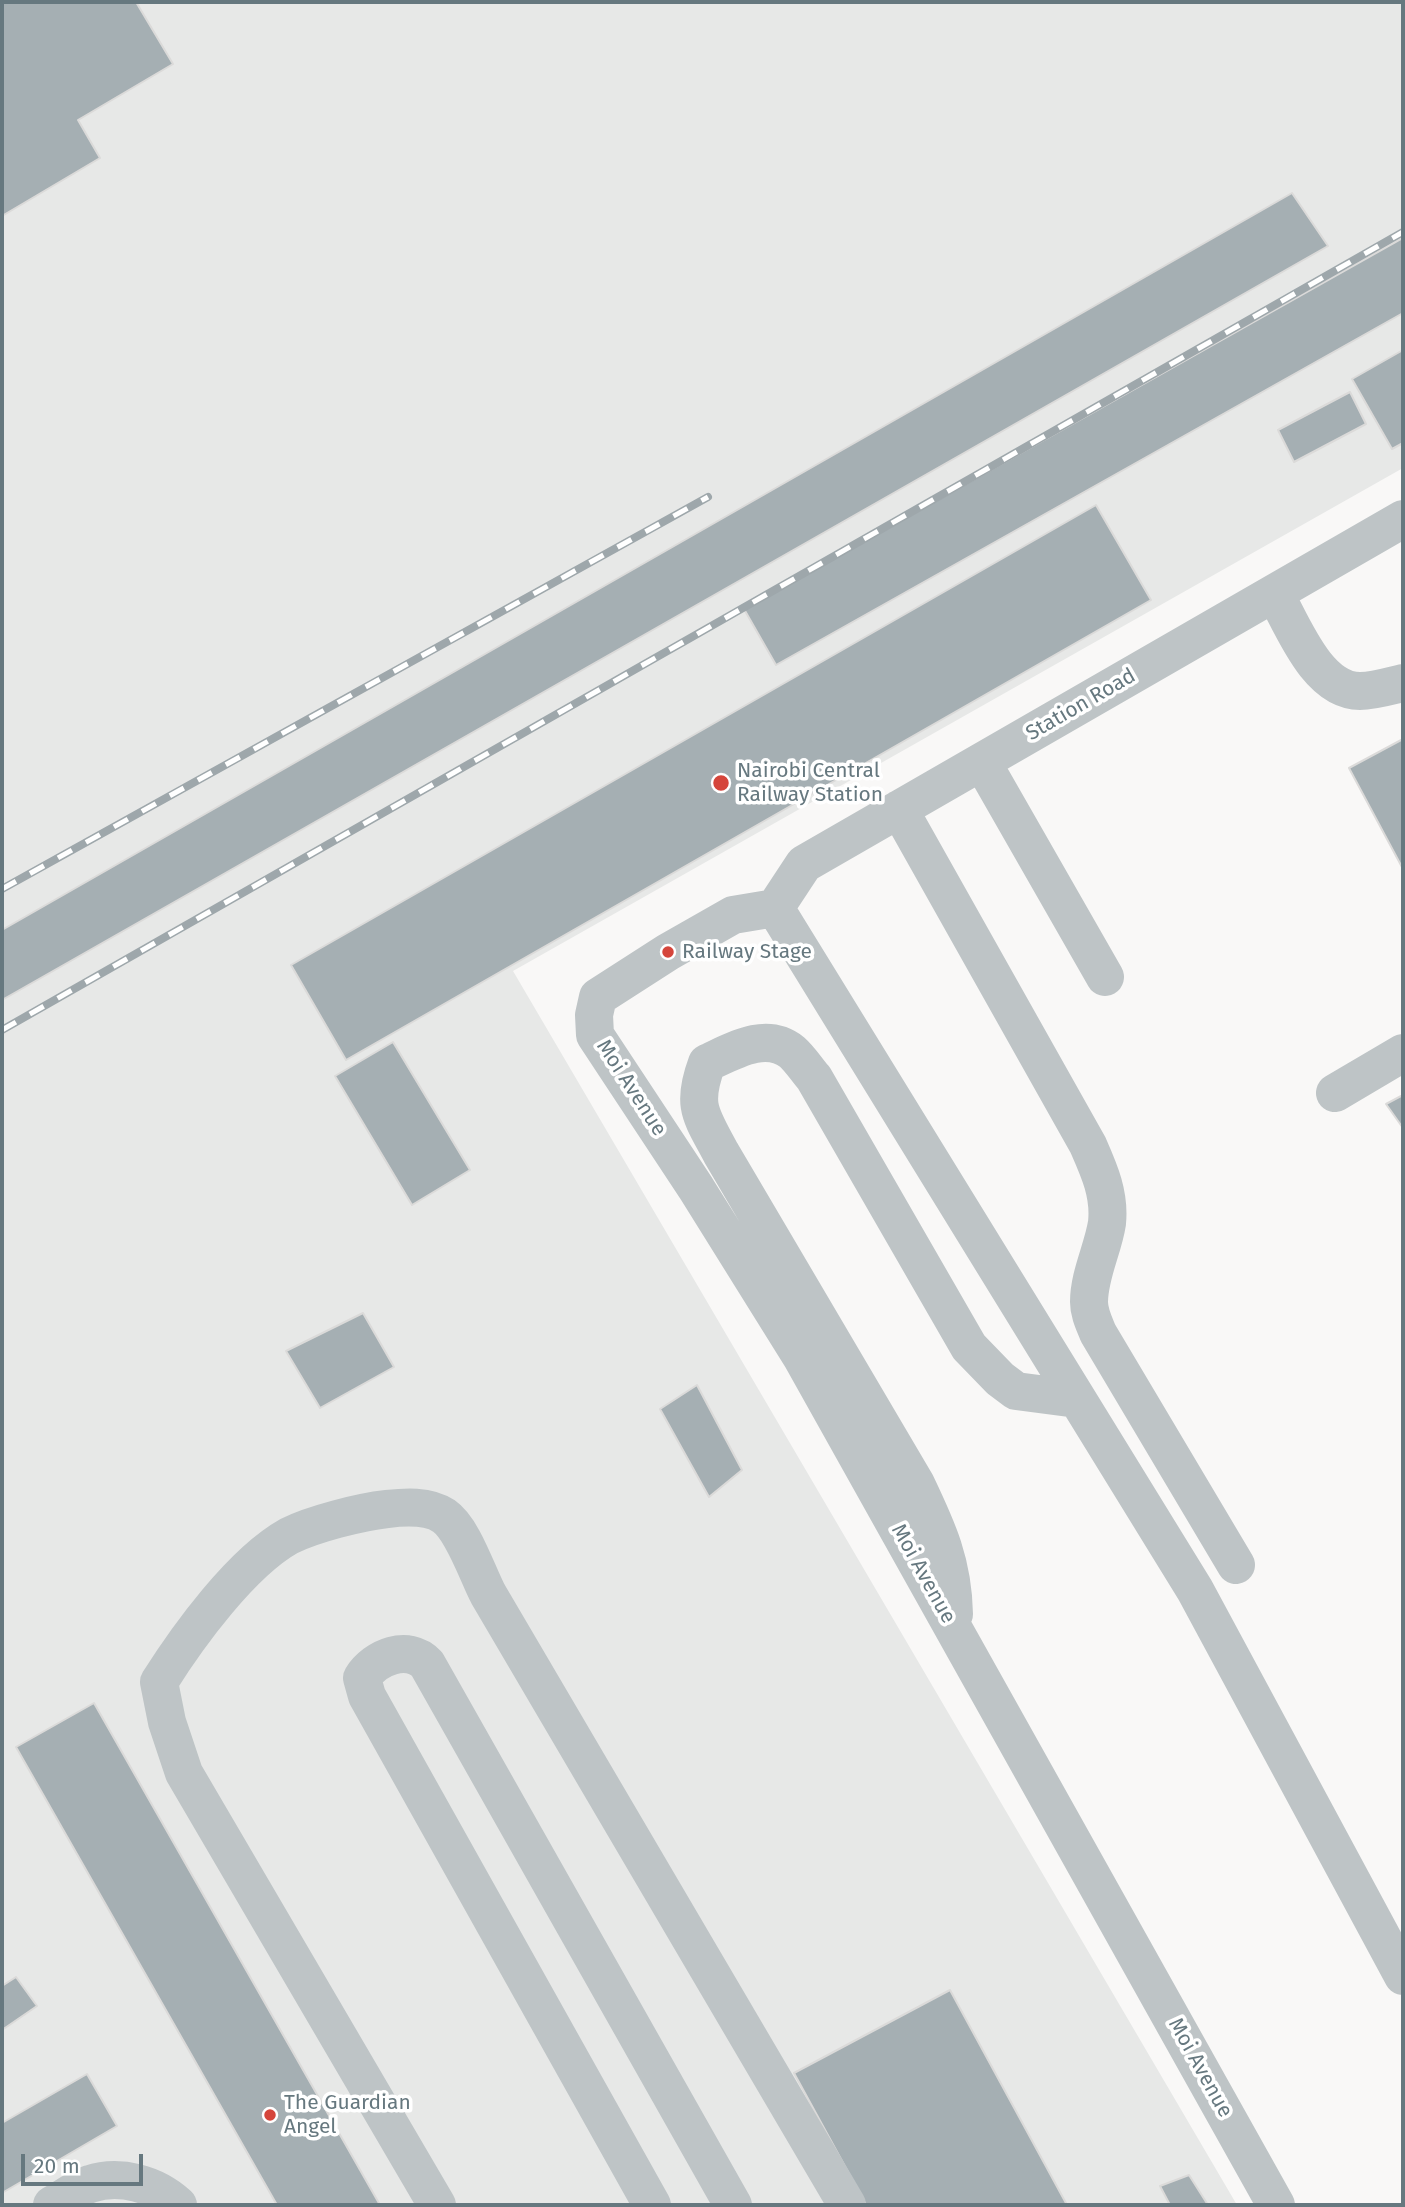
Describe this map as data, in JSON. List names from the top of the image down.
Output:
{
  "streets": {
    "street": ["Station Road", "Moi Avenue"]
  },
  "crossings": [
    ["Station Road", "Moi Avenue"]
  ],
  "places": ["Nairobi Central Railway Station", "Railway Stage", "The Guardian Angel"],
  "scale_bar": "20 m"
}
